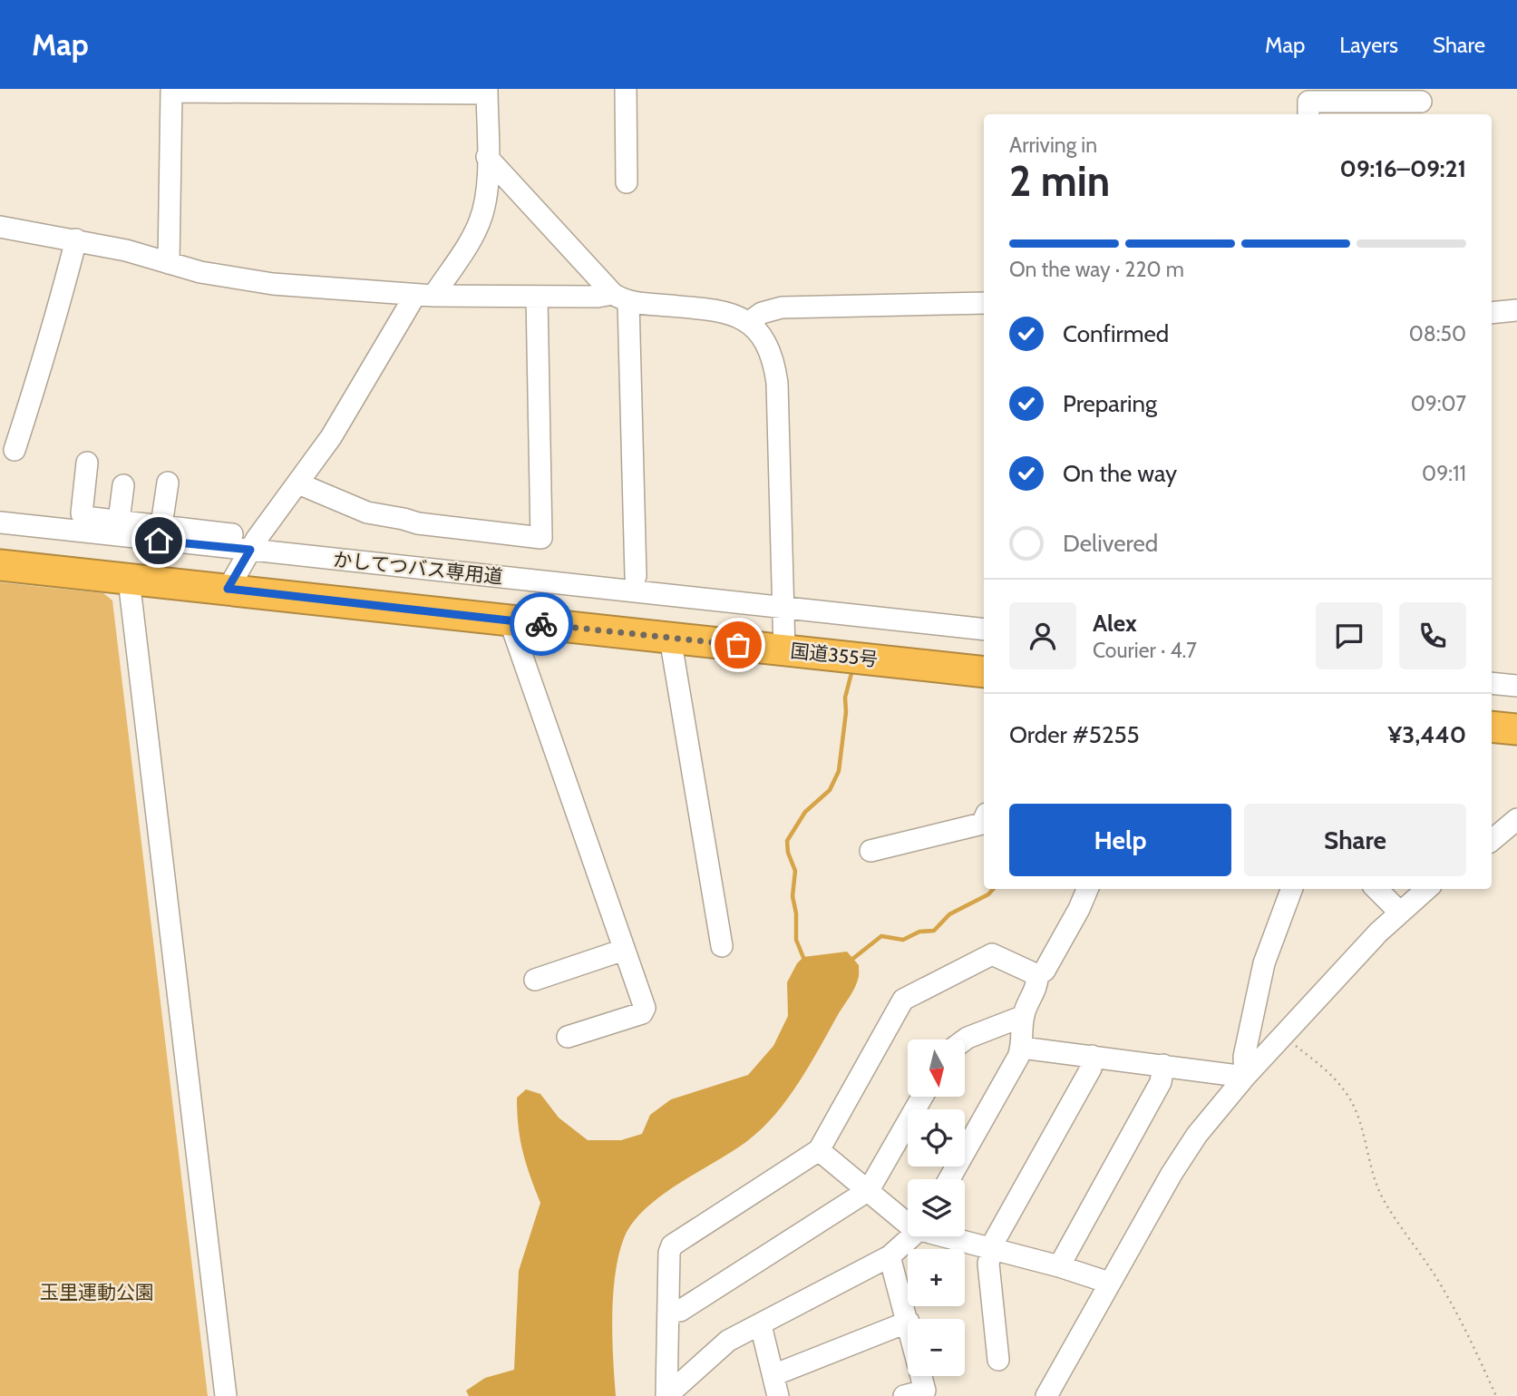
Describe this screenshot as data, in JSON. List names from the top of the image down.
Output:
{
  "streets": {
    "highway": ["国道355号"],
    "street": ["かしてつバス専用道"]
  },
  "parks": ["玉里運動公園"],
  "north": "bottom",
  "page": {
    "header": "Map",
    "nav": ["Map", "Layers", "Share"],
    "heading": ["2 min", "Arriving in", "09:16–09:21"],
    "panel": [
      "Alex",
      "Courier · 4.7",
      "Order #5255",
      "¥3,440"
    ],
    "bar": "On the way · 220 m",
    "list": [
      ["Confirmed", "08:50"],
      ["Preparing", "09:07"],
      ["On the way", "09:11"],
      "Delivered"
    ],
    "buttons": ["Help", "Share"],
    "map_buttons": ["+", "−"]
  }
}
